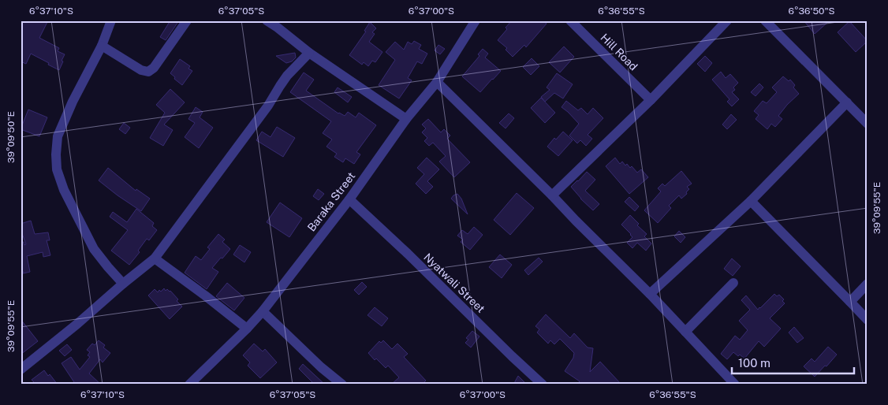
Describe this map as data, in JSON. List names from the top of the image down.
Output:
{
  "streets": {
    "street": ["Hill Road", "Baraka Street", "Nyatwali Street"]
  },
  "crossings": [
    ["Baraka Street", "Nyatwali Street"]
  ],
  "scale_bar": "100 m",
  "coordinates": [
    "6°37'10\"S",
    "6°37'05\"S",
    "6°37'00\"S",
    "6°36'55\"S",
    "6°36'50\"S",
    "39°09'50\"E",
    "39°09'55\"E"
  ]
}
